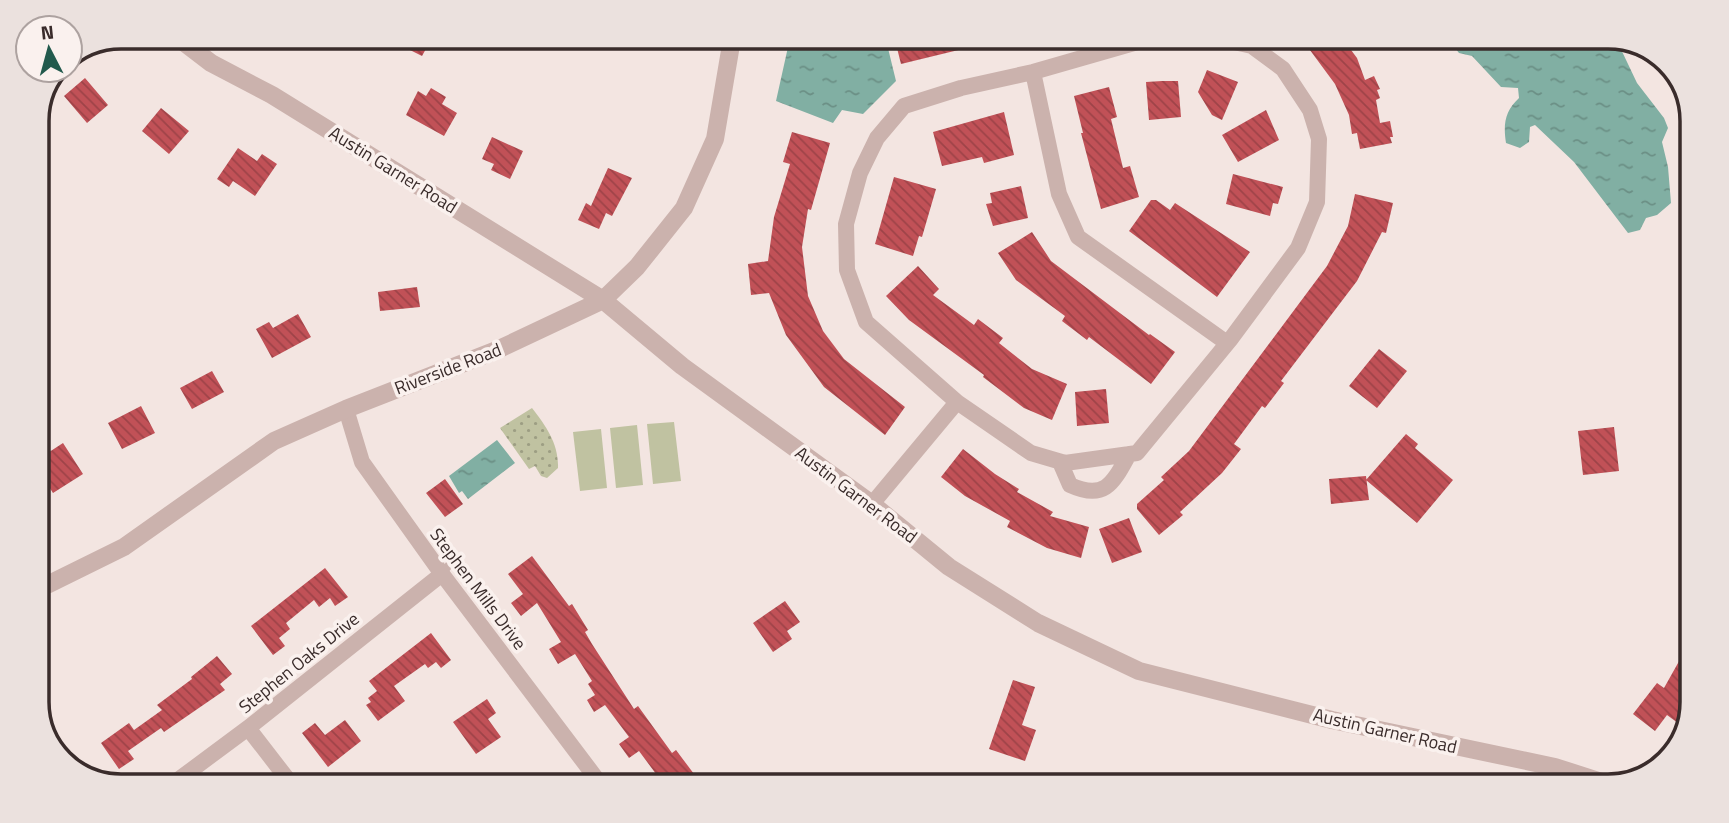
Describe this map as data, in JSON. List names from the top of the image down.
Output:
{
  "streets": {
    "street": [
      "Austin Garner Road",
      "Riverside Road",
      "Stephen Mills Drive",
      "Stephen Oaks Drive"
    ]
  },
  "crossings": [
    ["Austin Garner Road", "Riverside Road"],
    ["Riverside Road", "Stephen Mills Drive"],
    ["Stephen Mills Drive", "Stephen Oaks Drive"]
  ],
  "north": "top"
}
